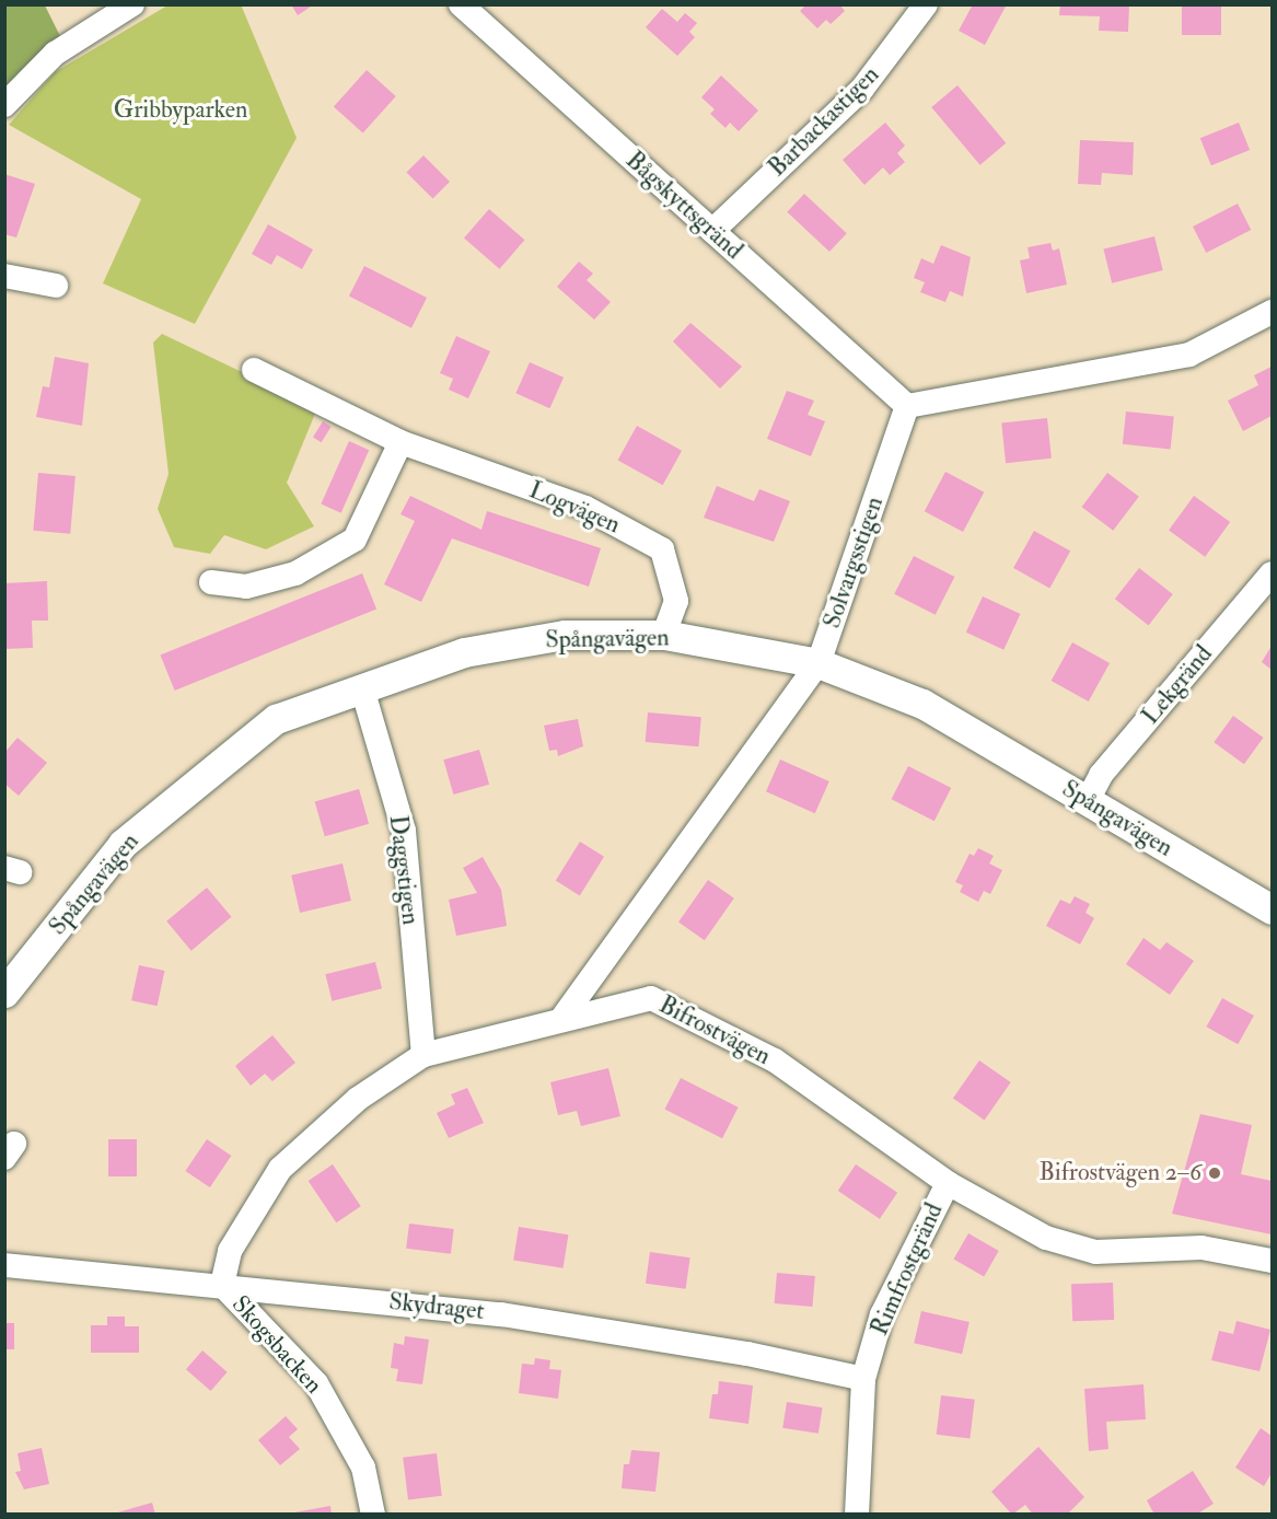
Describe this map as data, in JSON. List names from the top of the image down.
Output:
{
  "streets": {
    "street": [
      "Barbackastigen",
      "Bågskyttsgränd",
      "Logvägen",
      "Solvargsstigen",
      "Spångavägen",
      "Lekgränd",
      "Daggstigen",
      "Bifrostvägen",
      "Rimfrostgränd",
      "Skydraget",
      "Skogsbacken"
    ]
  },
  "crossings": [
    ["Barbackastigen", "Bågskyttsgränd"],
    ["Bågskyttsgränd", "Solvargsstigen"],
    ["Logvägen", "Spångavägen"],
    ["Solvargsstigen", "Spångavägen"],
    ["Solvargsstigen", "Bifrostvägen"],
    ["Spångavägen", "Lekgränd"],
    ["Spångavägen", "Daggstigen"],
    ["Daggstigen", "Bifrostvägen"],
    ["Bifrostvägen", "Rimfrostgränd"],
    ["Bifrostvägen", "Skydraget"],
    ["Bifrostvägen", "Skogsbacken"],
    ["Rimfrostgränd", "Skydraget"],
    ["Skydraget", "Skogsbacken"]
  ],
  "parks": ["Gribbyparken"],
  "places": ["Bifrostvägen 2–6"]
}
